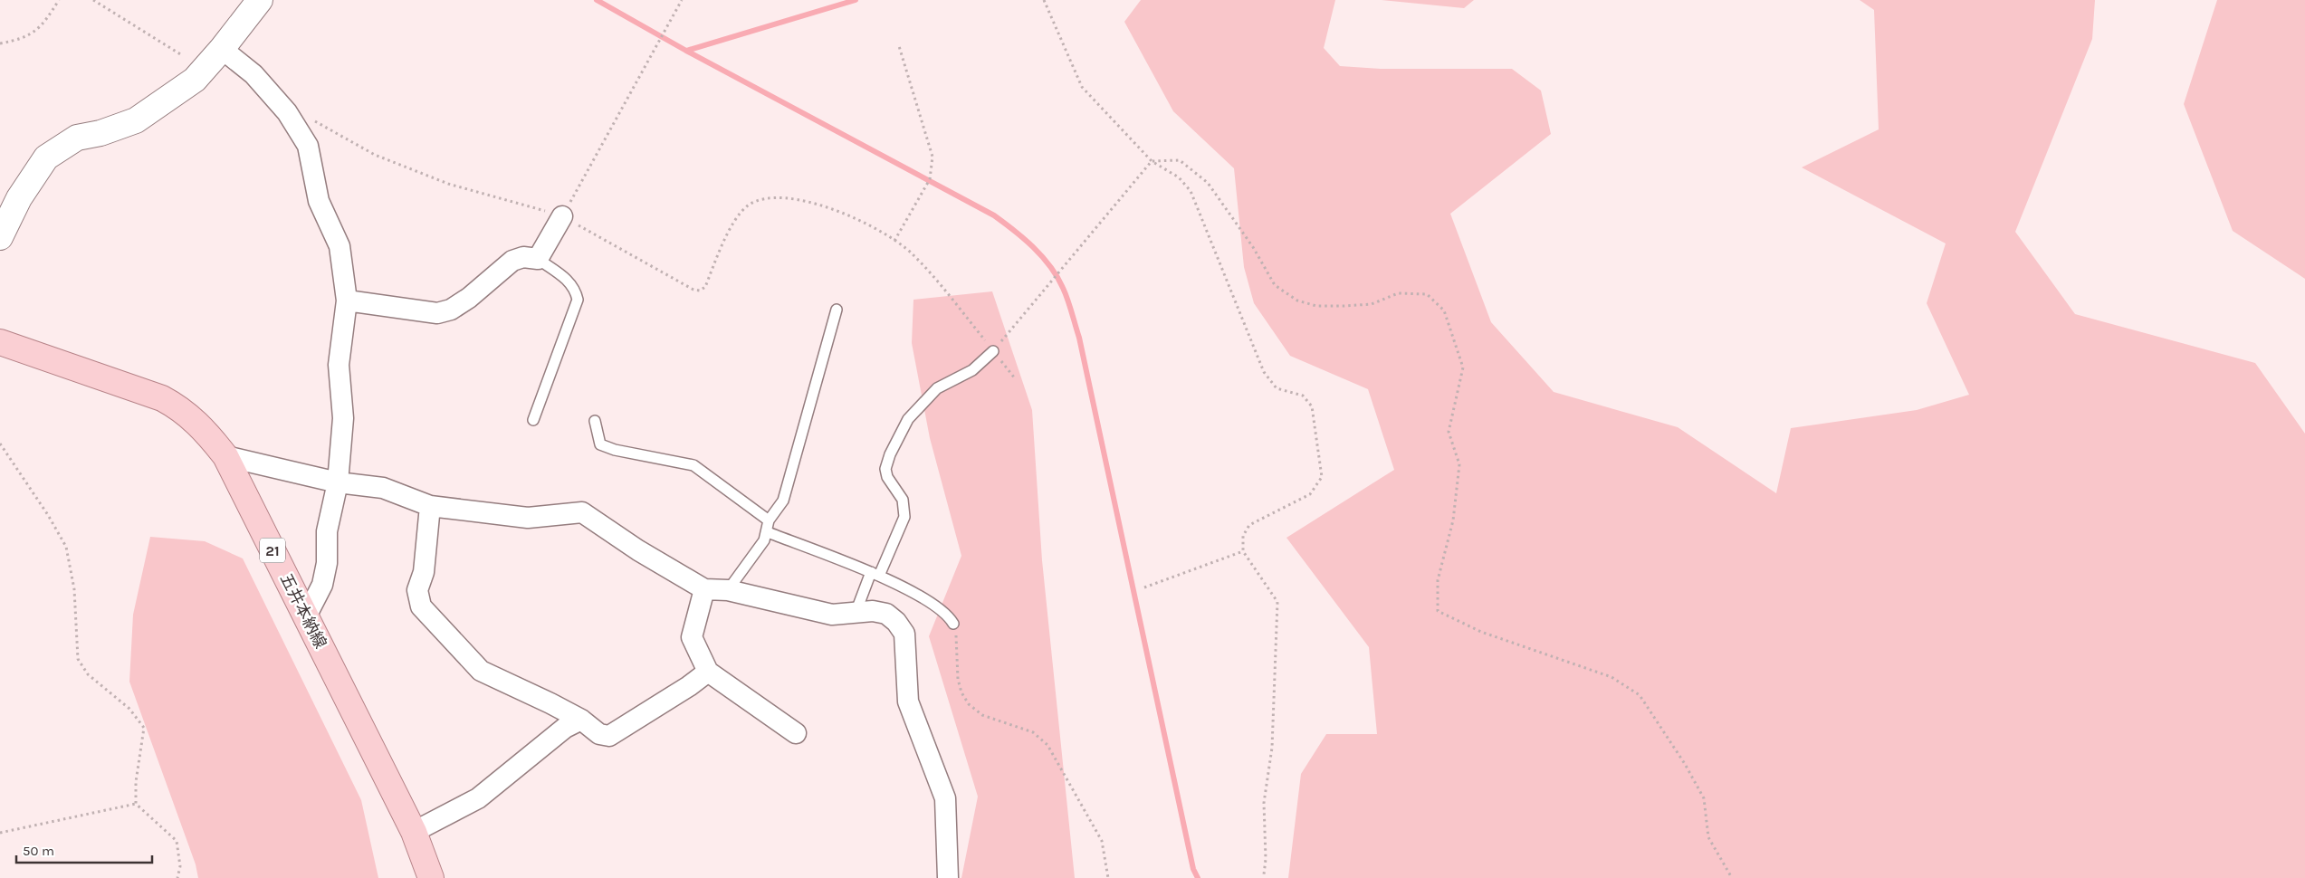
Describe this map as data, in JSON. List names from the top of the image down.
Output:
{
  "streets": {
    "main road": ["21", "五井本納線"]
  },
  "scale_bar": "50 m"
}
